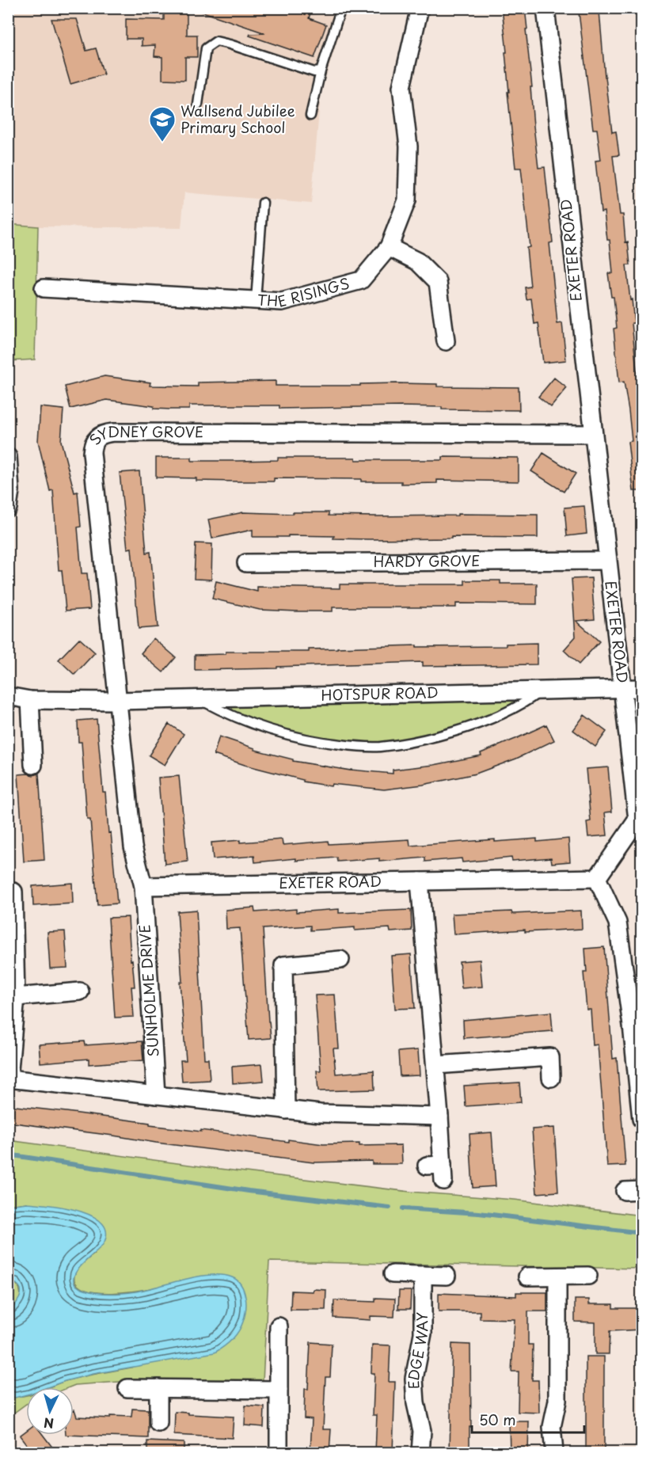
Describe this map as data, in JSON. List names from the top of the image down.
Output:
{
  "streets": {
    "street": [
      "EXETER ROAD",
      "THE RISINGS",
      "SYDNEY GROVE",
      "HARDY GROVE",
      "HOTSPUR ROAD",
      "SUNHOLME DRIVE",
      "EDGE WAY"
    ]
  },
  "crossings": [
    ["EXETER ROAD", "SYDNEY GROVE"],
    ["EXETER ROAD", "HARDY GROVE"],
    ["EXETER ROAD", "HOTSPUR ROAD"],
    ["EXETER ROAD", "SUNHOLME DRIVE"],
    ["SYDNEY GROVE", "HOTSPUR ROAD"],
    ["SYDNEY GROVE", "SUNHOLME DRIVE"]
  ],
  "places": {
    "school or university": ["Wallsend Jubilee Primary School"]
  },
  "scale_bar": "50 m",
  "north": "bottom"
}
